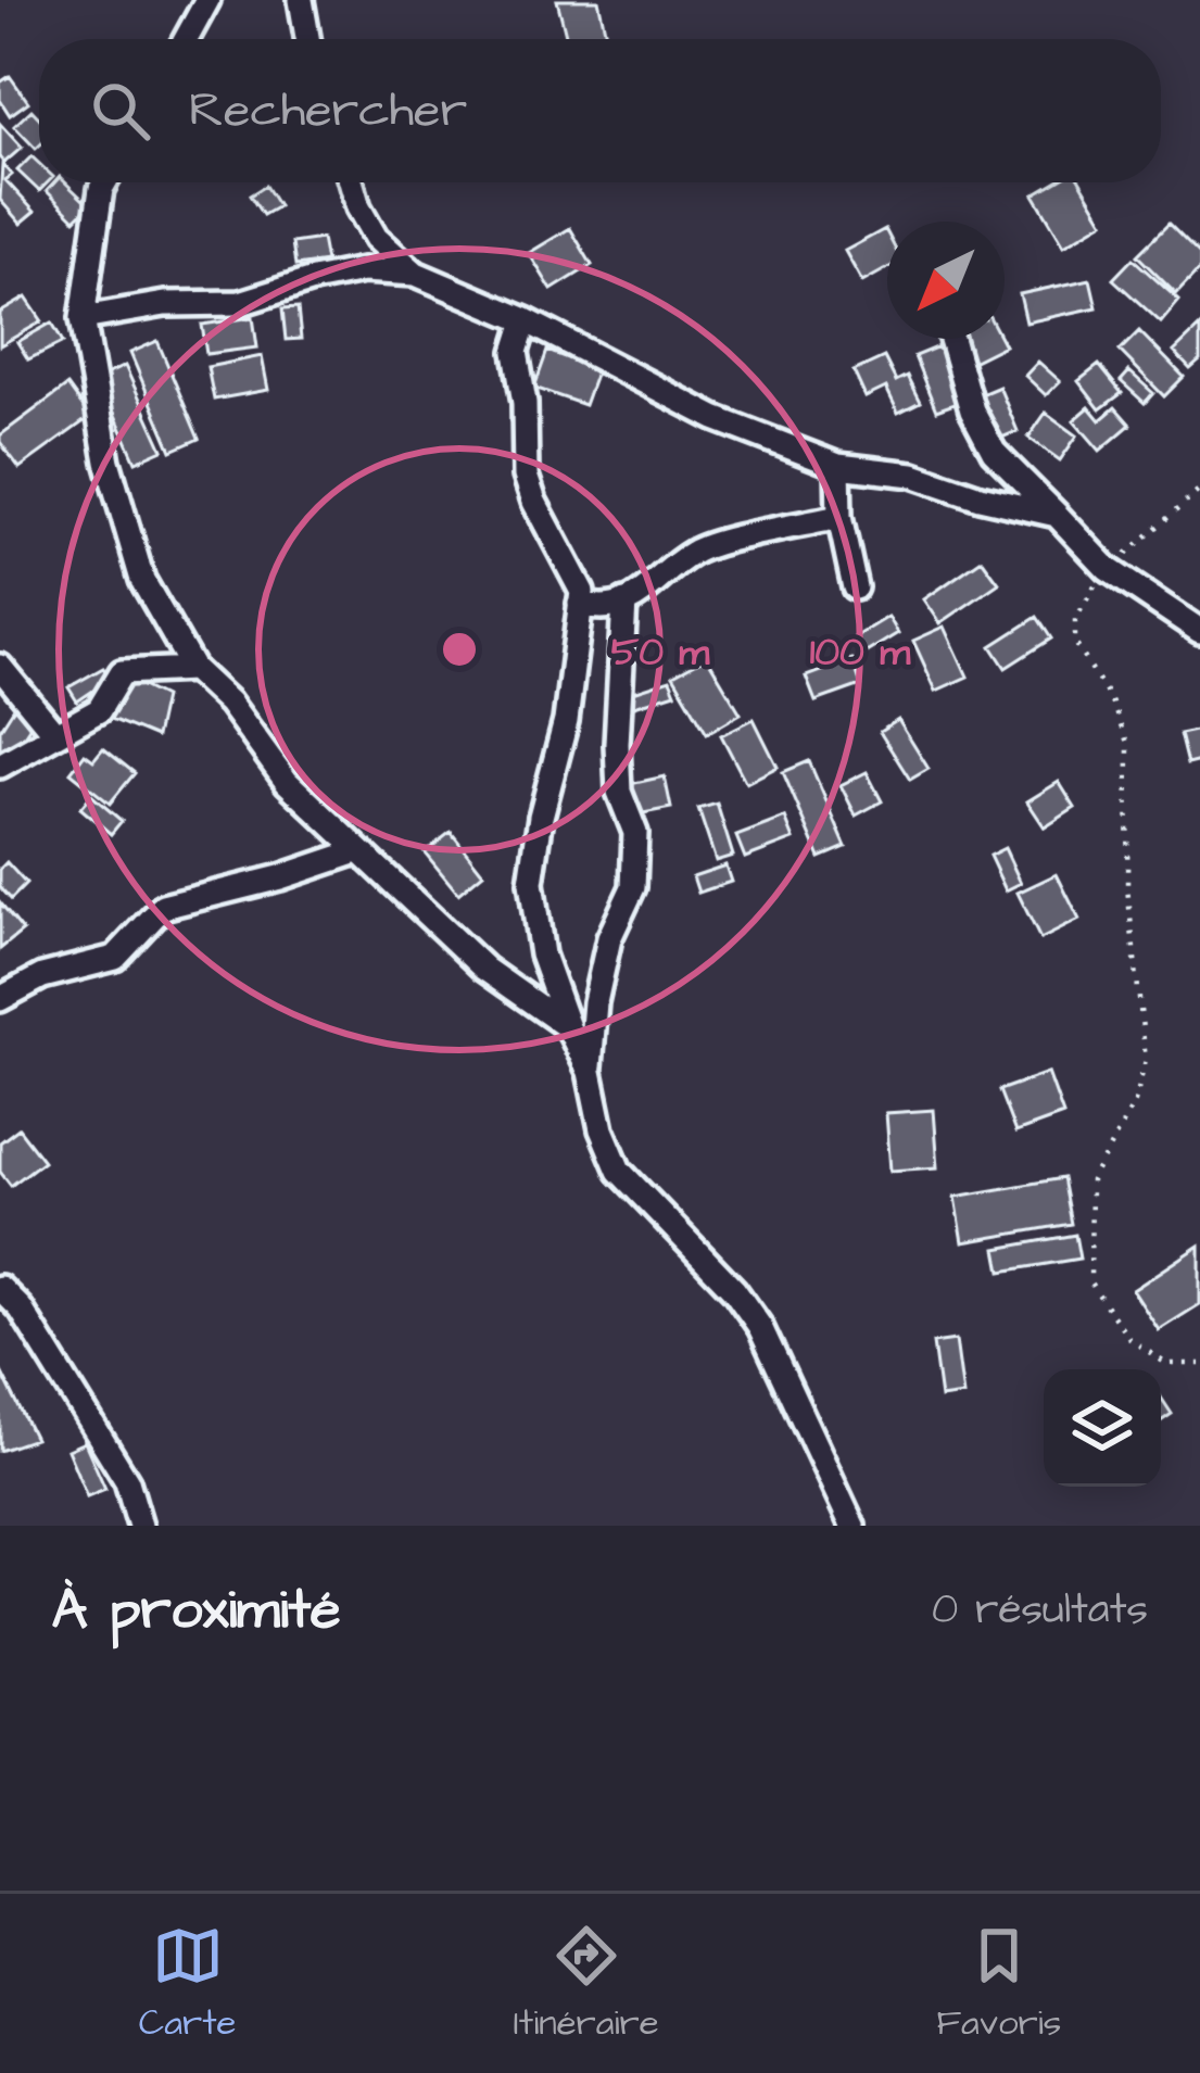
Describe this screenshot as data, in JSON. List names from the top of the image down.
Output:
{
  "north": "bottom left",
  "page": {
    "search": "Rechercher",
    "heading": ["À proximité", "0 résultats"],
    "nav": ["Carte", "Itinéraire", "Favoris"]
  },
  "rings": ["50 m", "100 m"]
}
